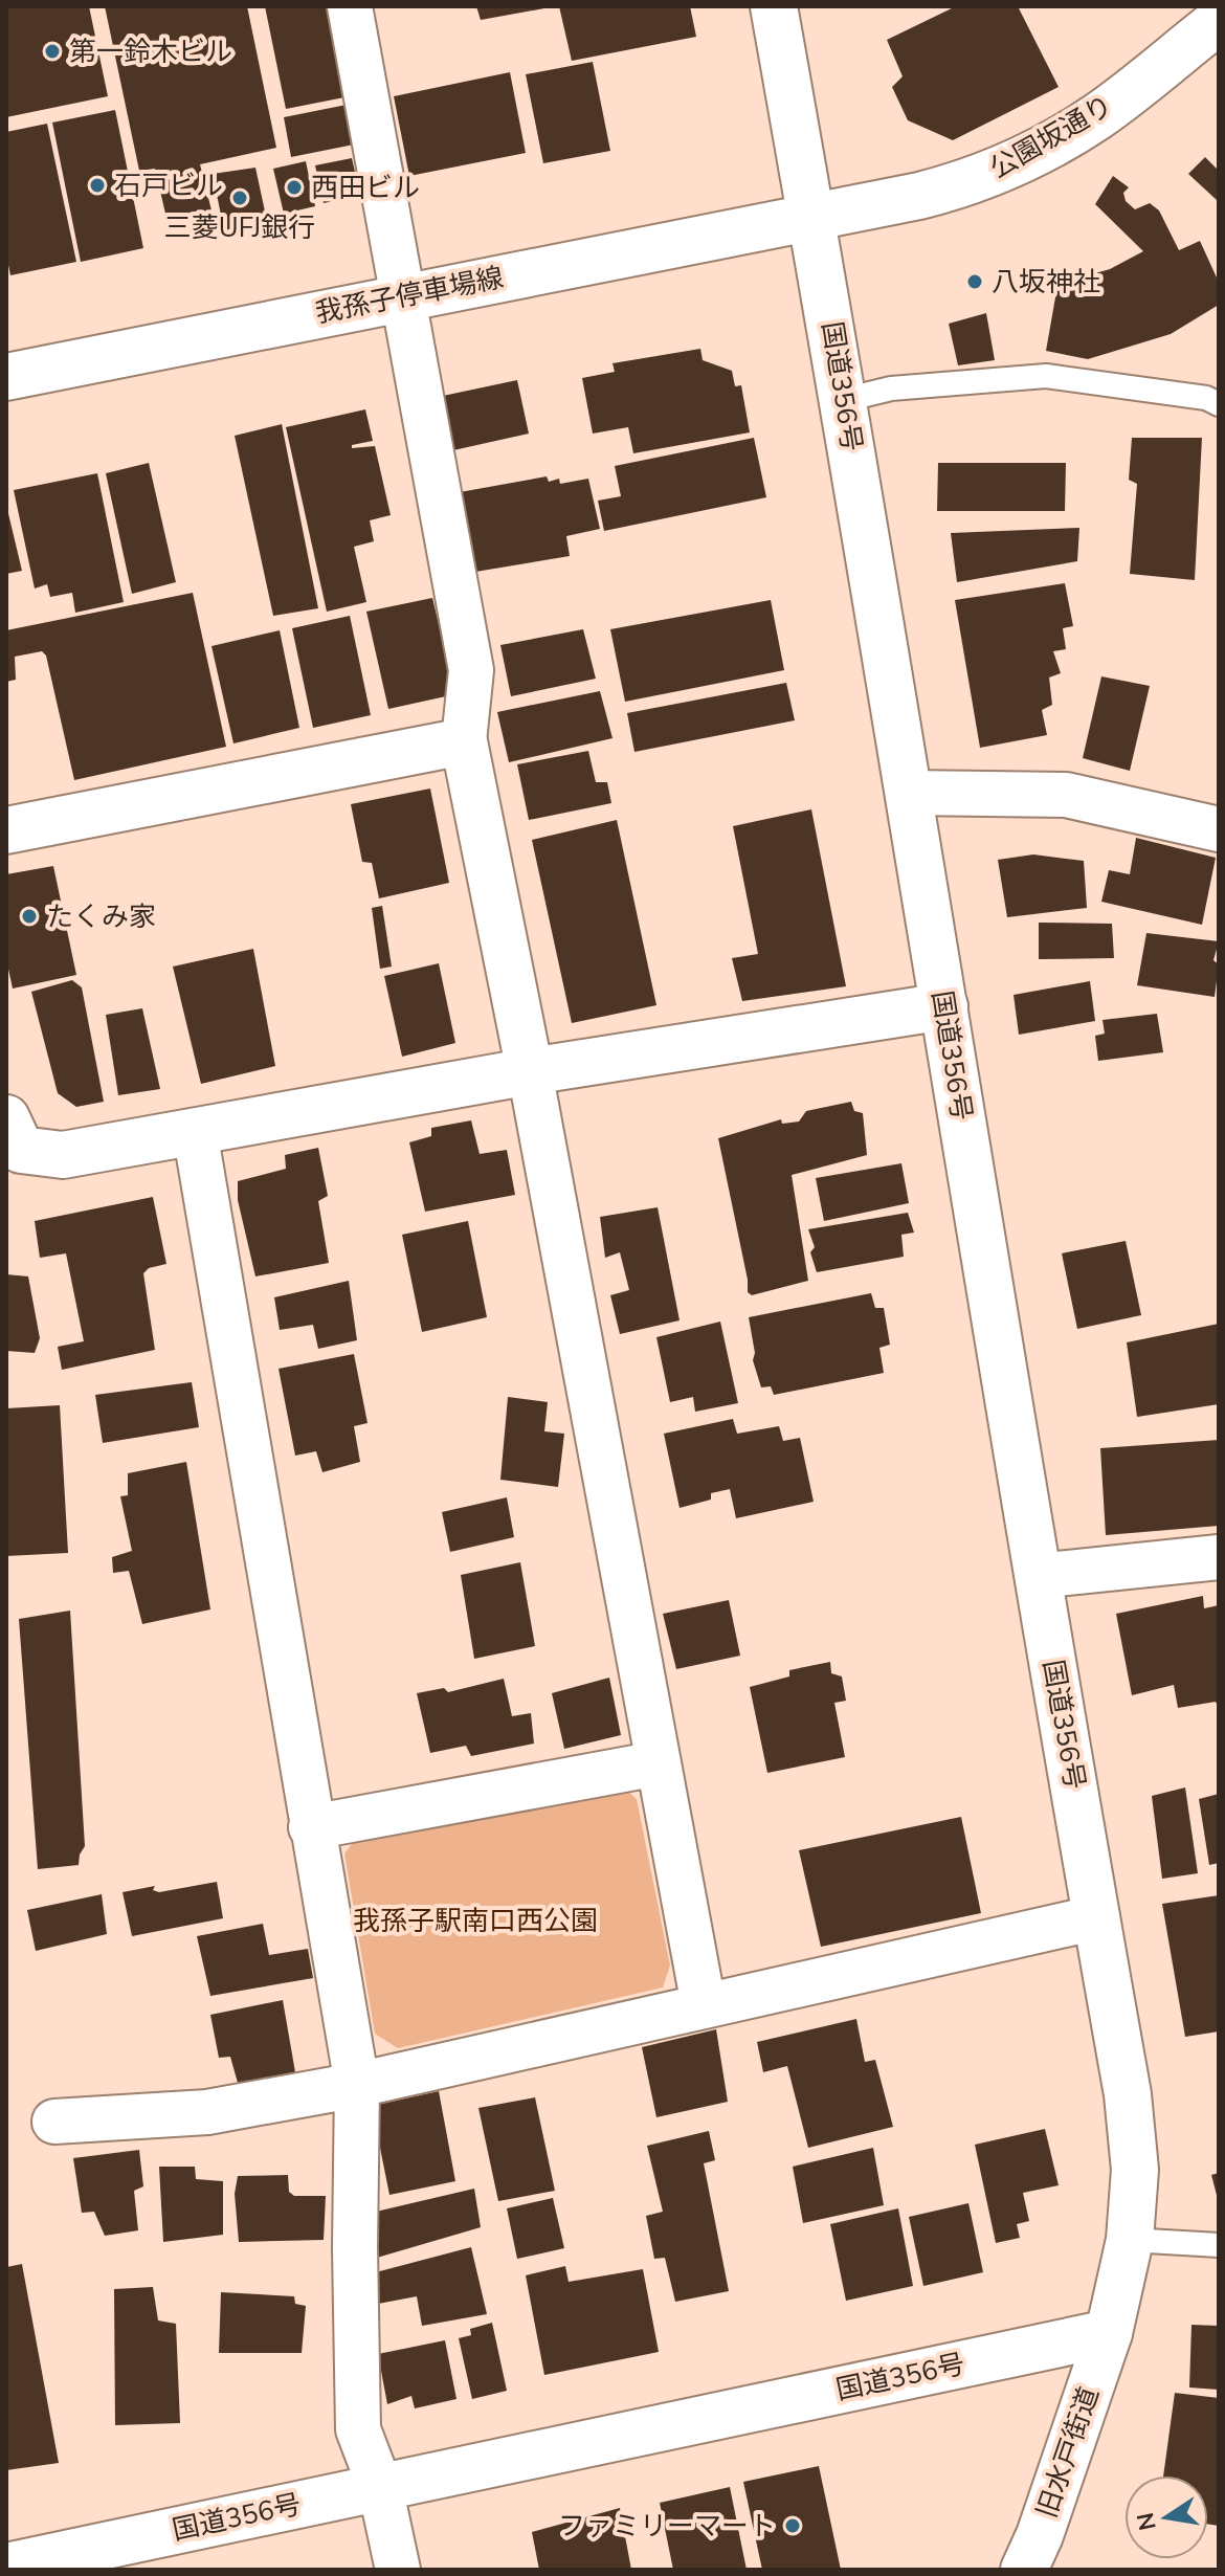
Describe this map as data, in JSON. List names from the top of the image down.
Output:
{
  "streets": {
    "main road": [
      "公園坂通り",
      "我孫子停車場線",
      "国道356号",
      "旧水戸街道"
    ]
  },
  "crossings": [
    ["公園坂通り", "我孫子停車場線"],
    ["公園坂通り", "国道356号"],
    ["我孫子停車場線", "国道356号"],
    ["国道356号", "旧水戸街道"]
  ],
  "parks": ["我孫子駅南口西公園"],
  "places": [
    "第一鈴木ビル",
    "石戸ビル",
    "西田ビル",
    "三菱UFJ銀行",
    "八坂神社",
    "たくみ家",
    "ファミリーマート"
  ],
  "north": "left"
}
